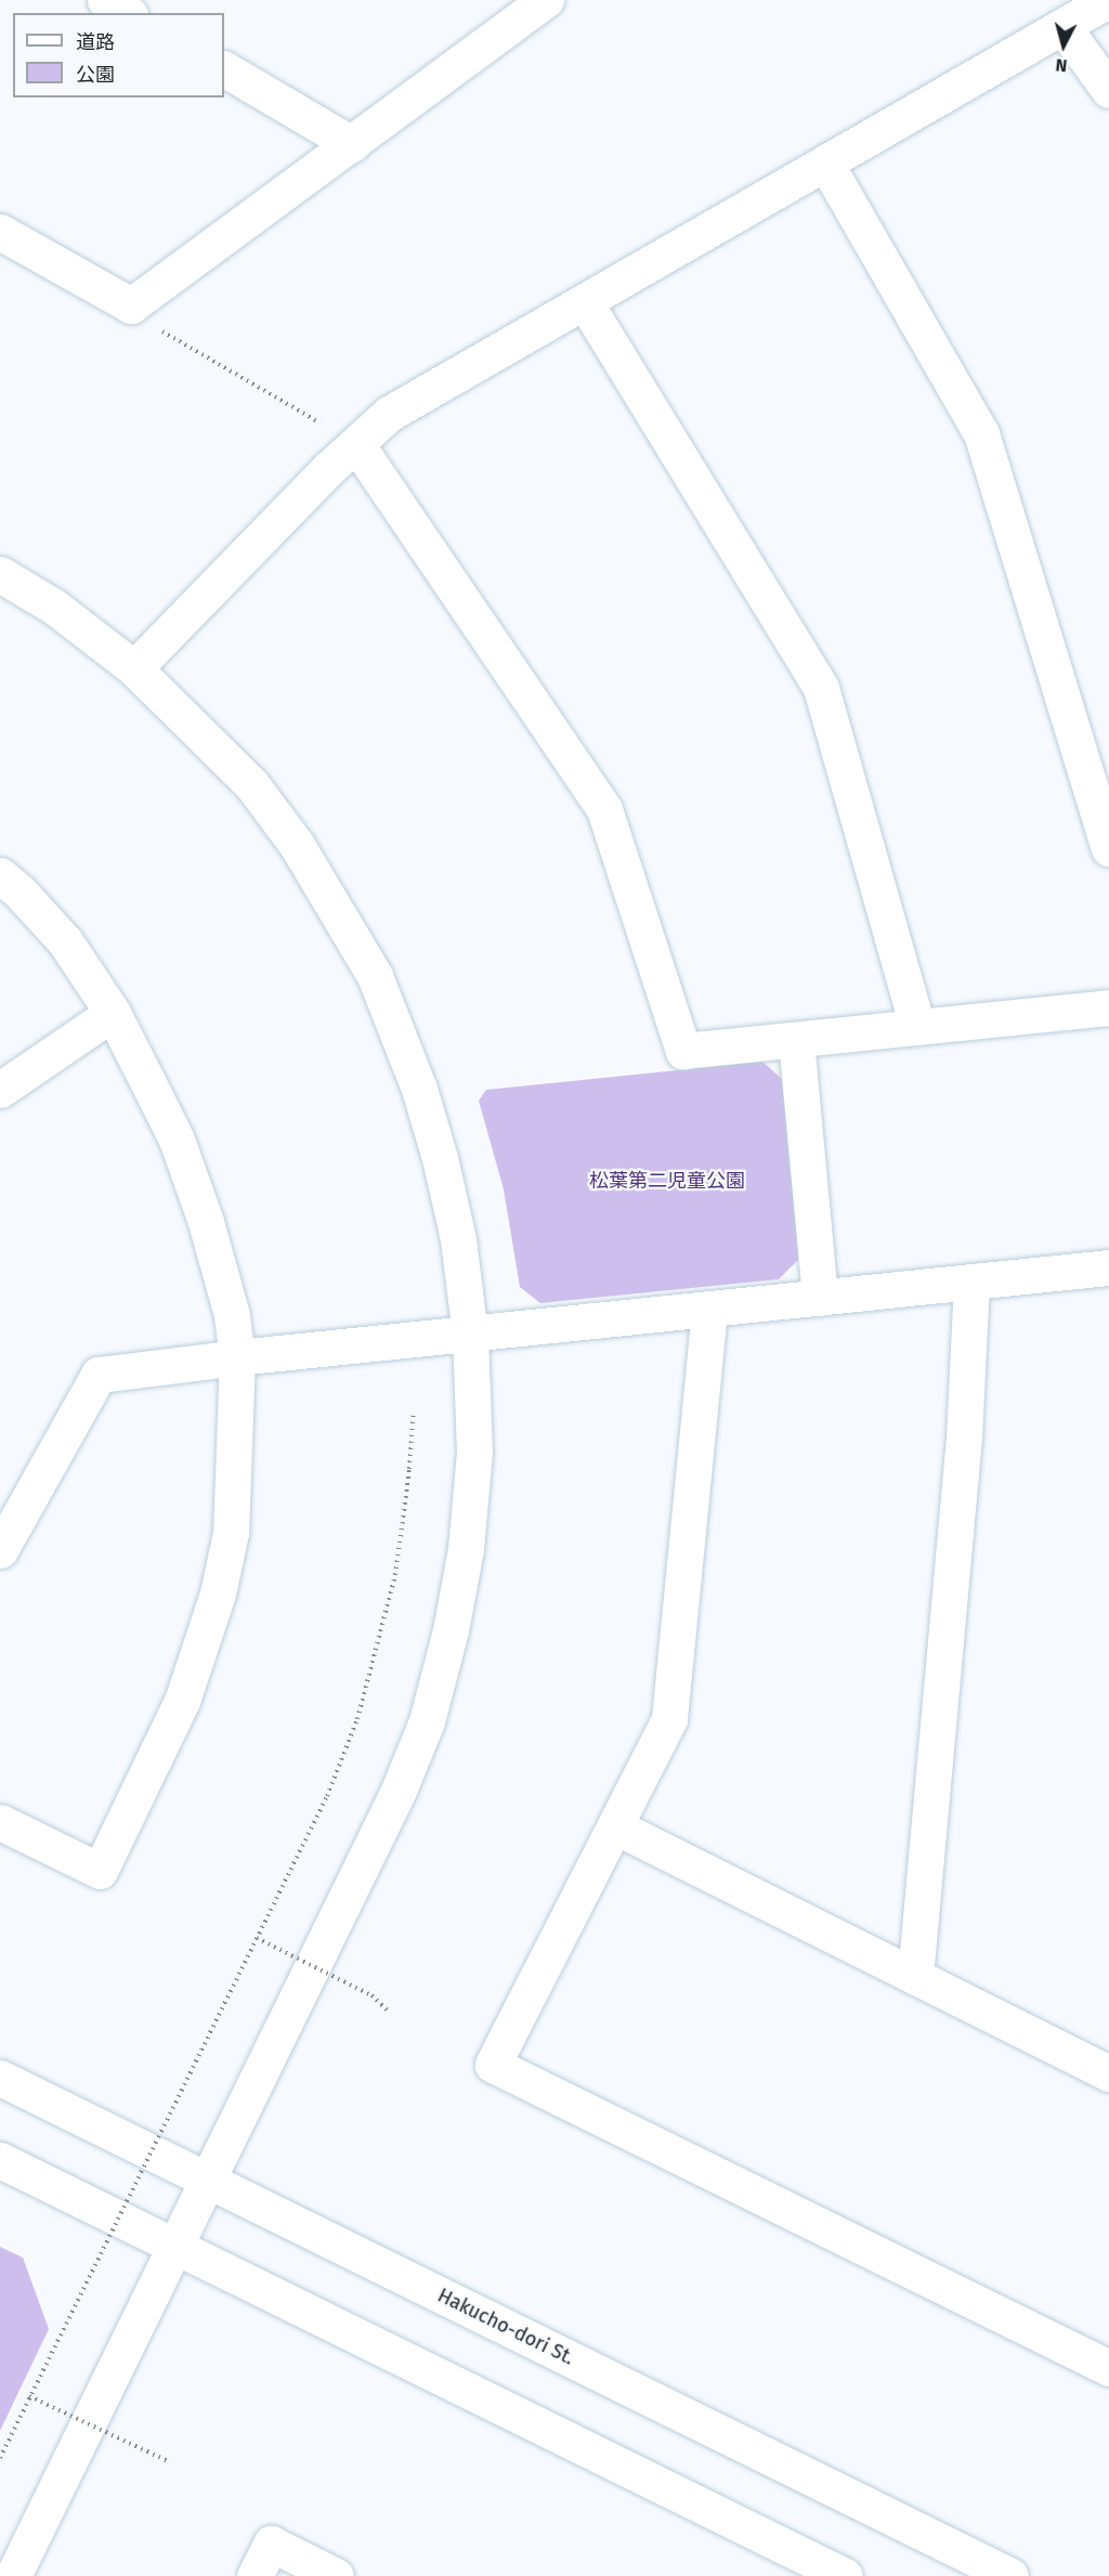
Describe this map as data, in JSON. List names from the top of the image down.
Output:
{
  "streets": {
    "street": ["Hakucho-dori St."]
  },
  "parks": ["松葉第二児童公園"],
  "legend": ["道路", "公園"],
  "north": "bottom"
}
